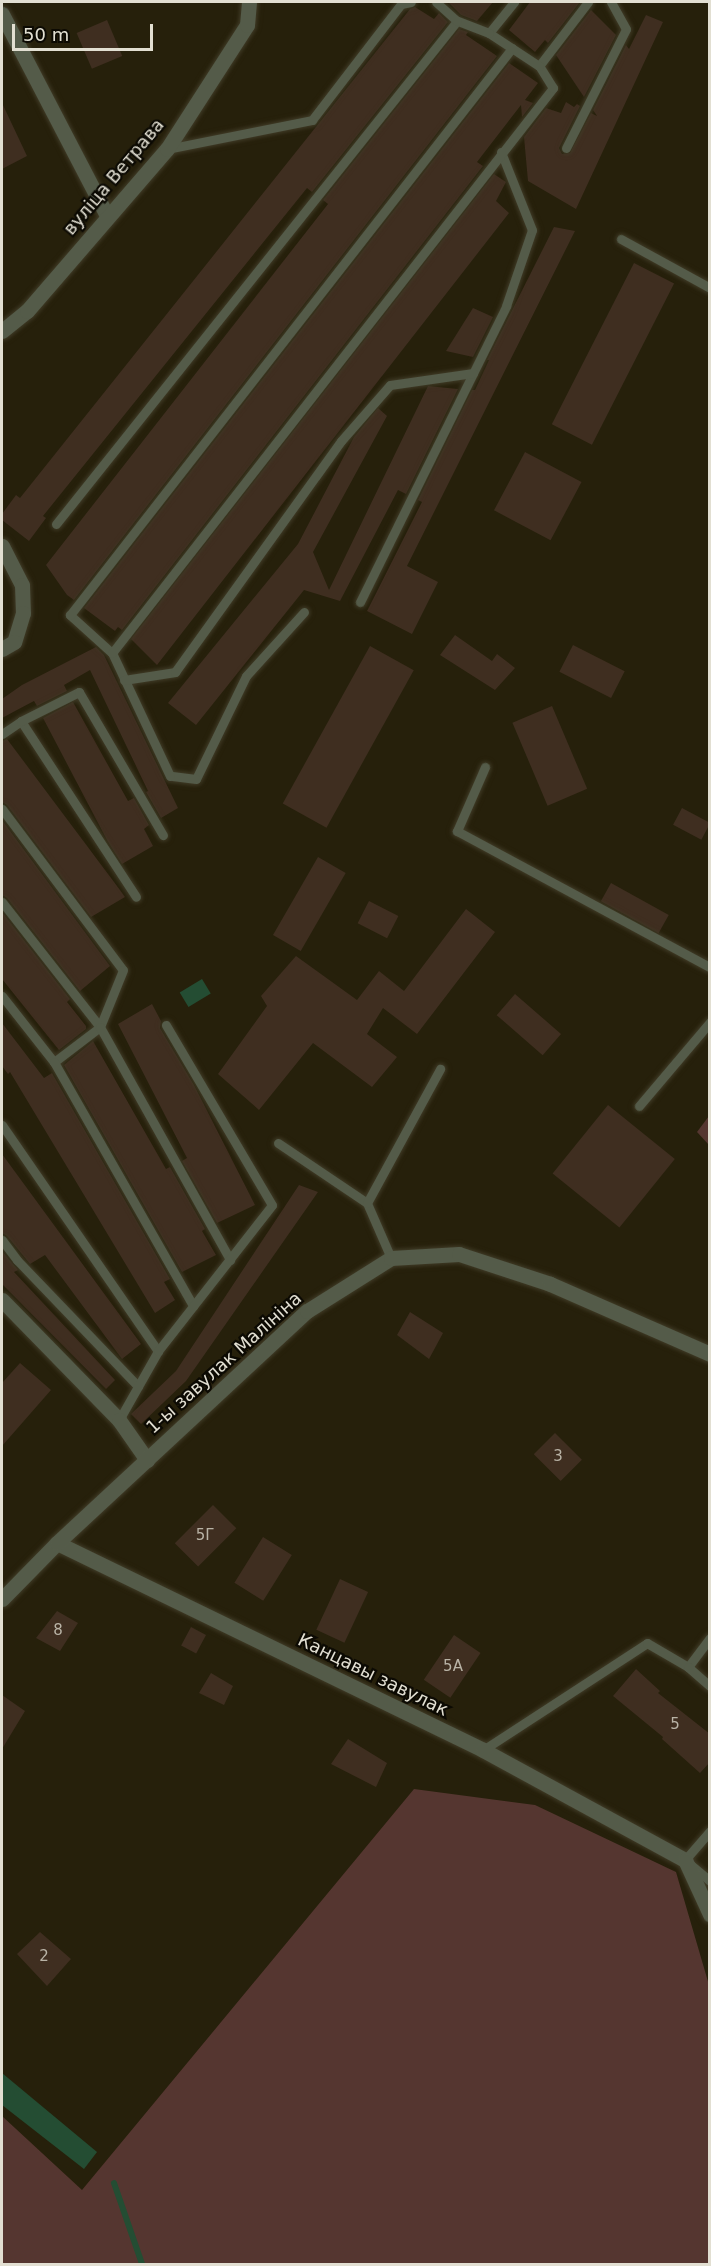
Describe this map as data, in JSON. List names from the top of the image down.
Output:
{
  "streets": {
    "street": ["вуліца Ветрава", "1-ы завулак Малініна", "Канцавы завулак"]
  },
  "crossings": [
    ["1-ы завулак Малініна", "Канцавы завулак"]
  ],
  "house_numbers": [
    "3",
    "5Г",
    "8",
    "5А",
    "5",
    "2"
  ],
  "scale_bar": "50 m"
}
